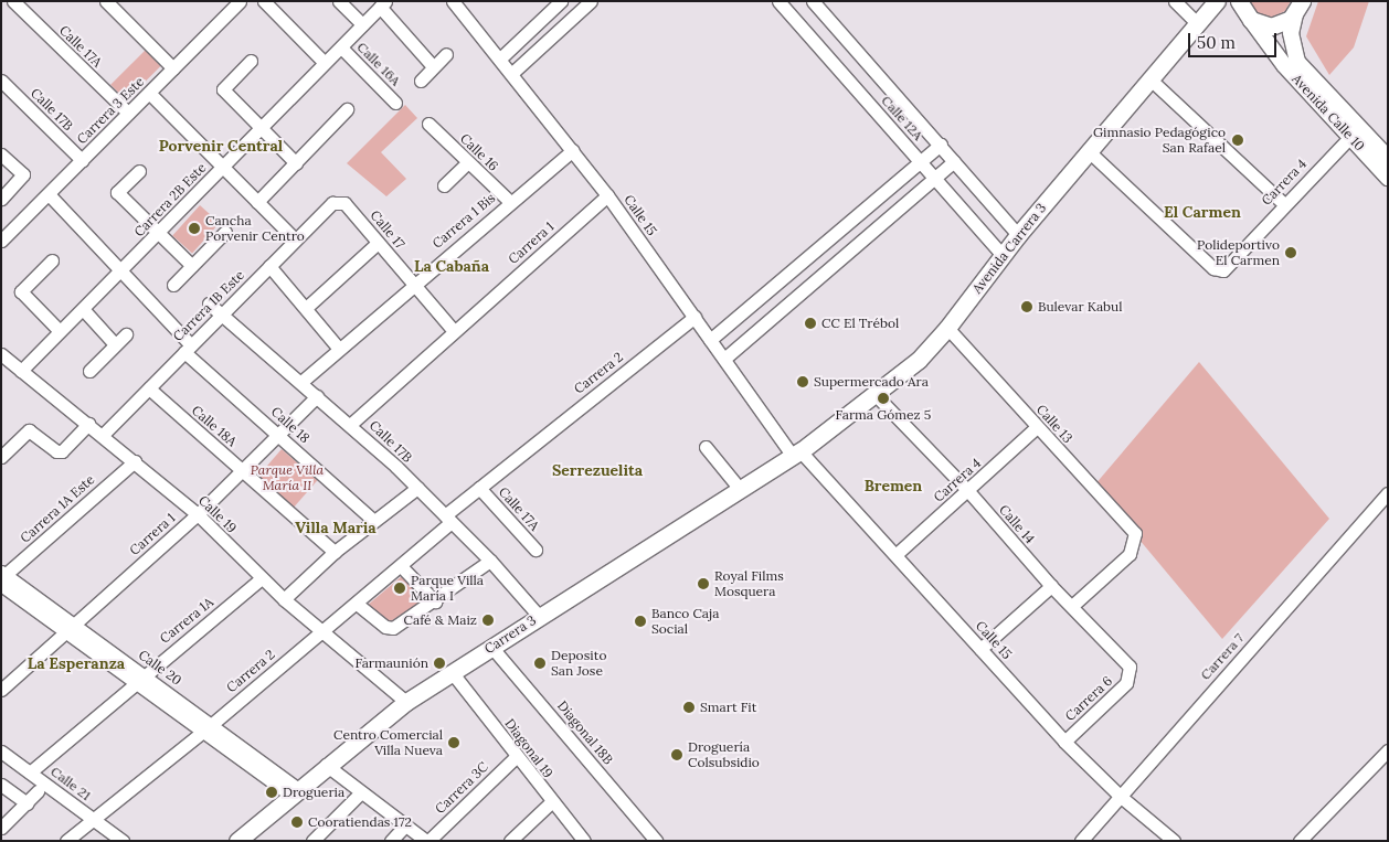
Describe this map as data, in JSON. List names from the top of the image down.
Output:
{
  "streets": {
    "main road": ["Avenida Carrera 3", "Carrera 3"],
    "street": [
      "Calle 17A",
      "Calle 16A",
      "Calle 17B",
      "Carrera 3 Este",
      "Avenida Calle 10",
      "Calle 12A",
      "Calle 16",
      "Carrera 4",
      "Carrera 2B Este",
      "Calle 15",
      "Carrera 1 Bis",
      "Calle 17",
      "Carrera 1",
      "Carrera 1B Este",
      "Carrera 2",
      "Calle 13",
      "Calle 18",
      "Calle 18A",
      "Carrera 1A Este",
      "Calle 19",
      "Calle 14",
      "Carrera 1A",
      "Carrera 7",
      "Calle 20",
      "Carrera 6",
      "Diagonal 18B",
      "Diagonal 19",
      "Calle 21",
      "Carrera 3C"
    ]
  },
  "crossings": [
    ["Calle 17A", "Carrera 3 Este"],
    ["Calle 17A", "Carrera 2"],
    ["Calle 16A", "Carrera 2B Este"],
    ["Calle 17B", "Carrera 3 Este"],
    ["Calle 17B", "Carrera 1 Bis"],
    ["Calle 17B", "Carrera 1"],
    ["Calle 17B", "Carrera 1B Este"],
    ["Calle 17B", "Carrera 2"],
    ["Calle 17B", "Carrera 3"],
    ["Carrera 3 Este", "Calle 18"],
    ["Avenida Calle 10", "Carrera 4"],
    ["Calle 12A", "Avenida Carrera 3"],
    ["Calle 16", "Carrera 1 Bis"],
    ["Carrera 4", "Calle 15"],
    ["Carrera 4", "Avenida Carrera 3"],
    ["Carrera 4", "Calle 13"],
    ["Carrera 4", "Calle 14"],
    ["Carrera 2B Este", "Calle 18"],
    ["Carrera 2B Este", "Calle 19"],
    ["Calle 15", "Carrera 1 Bis"],
    ["Calle 15", "Carrera 1"],
    ["Calle 15", "Avenida Carrera 3"],
    ["Calle 15", "Carrera 2"],
    ["Calle 15", "Carrera 3"],
    ["Calle 15", "Carrera 7"],
    ["Calle 15", "Carrera 6"],
    ["Carrera 1 Bis", "Calle 17"],
    ["Calle 17", "Carrera 1"],
    ["Calle 17", "Carrera 1B Este"],
    ["Carrera 1", "Calle 18"],
    ["Carrera 1", "Calle 18A"],
    ["Carrera 1", "Calle 19"],
    ["Carrera 1", "Calle 20"],
    ["Avenida Carrera 3", "Calle 13"],
    ["Avenida Carrera 3", "Calle 14"],
    ["Avenida Carrera 3", "Carrera 3"],
    ["Carrera 1B Este", "Calle 18"],
    ["Carrera 1B Este", "Calle 18A"],
    ["Carrera 1B Este", "Calle 19"],
    ["Carrera 2", "Calle 19"],
    ["Carrera 2", "Calle 20"],
    ["Carrera 2", "Calle 21"],
    ["Calle 13", "Calle 14"],
    ["Carrera 1A Este", "Calle 19"],
    ["Carrera 1A Este", "Calle 20"],
    ["Calle 19", "Carrera 1A"],
    ["Calle 19", "Carrera 3"],
    ["Calle 14", "Carrera 6"],
    ["Carrera 1A", "Calle 20"],
    ["Carrera 1A", "Calle 21"],
    ["Carrera 3", "Calle 20"],
    ["Carrera 3", "Diagonal 18B"],
    ["Carrera 3", "Diagonal 19"],
    ["Diagonal 19", "Carrera 3C"]
  ],
  "districts": [
    "Porvenir Central",
    "El Carmen",
    "La Cabaña",
    "Serrezuelita",
    "Bremen",
    "Villa Maria",
    "La Esperanza"
  ],
  "parks": ["Parque Villa María II"],
  "places": [
    "Gimnasio Pedagógico San Rafael",
    "Cancha Porvenir Centro",
    "Polideportivo El Carmen",
    "Bulevar Kabul",
    "CC El Trébol",
    "Supermercado Ara",
    "Farma Gómez 5",
    "Royal Films Mosquera",
    "Parque Villa María I",
    "Café & Maiz",
    "Banco Caja Social",
    "Farmaunión",
    "Deposito San Jose",
    "Smart Fit",
    "Centro Comercial Villa Nueva",
    "Droguería Colsubsidio",
    "Drogueria",
    "Cooratiendas 172"
  ],
  "scale_bar": "50 m"
}
